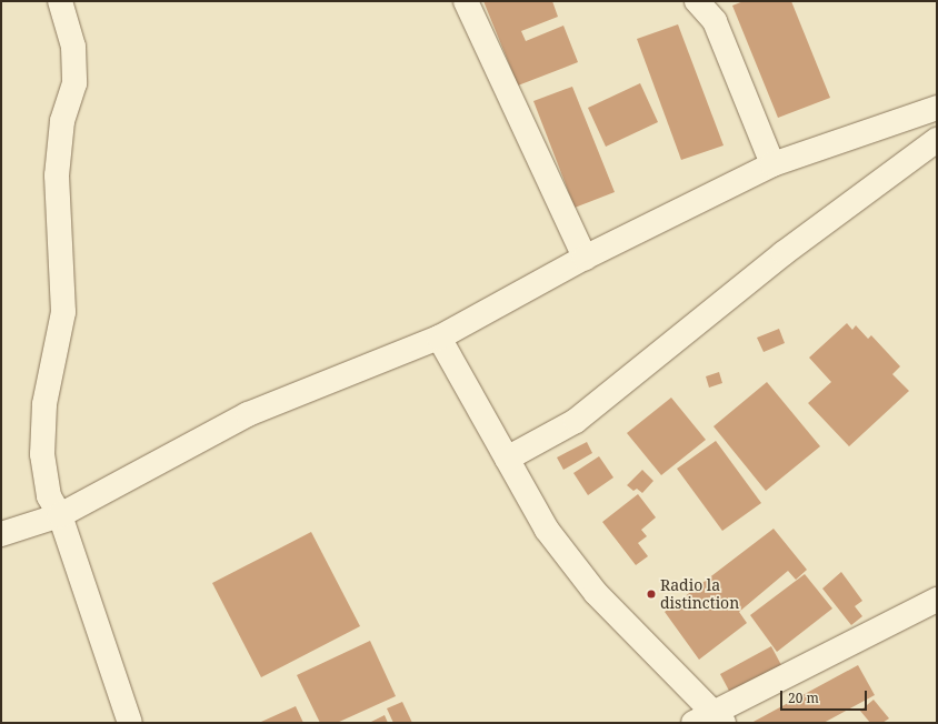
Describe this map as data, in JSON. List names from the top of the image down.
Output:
{
  "places": ["Radio la distinction"],
  "scale_bar": "20 m"
}
